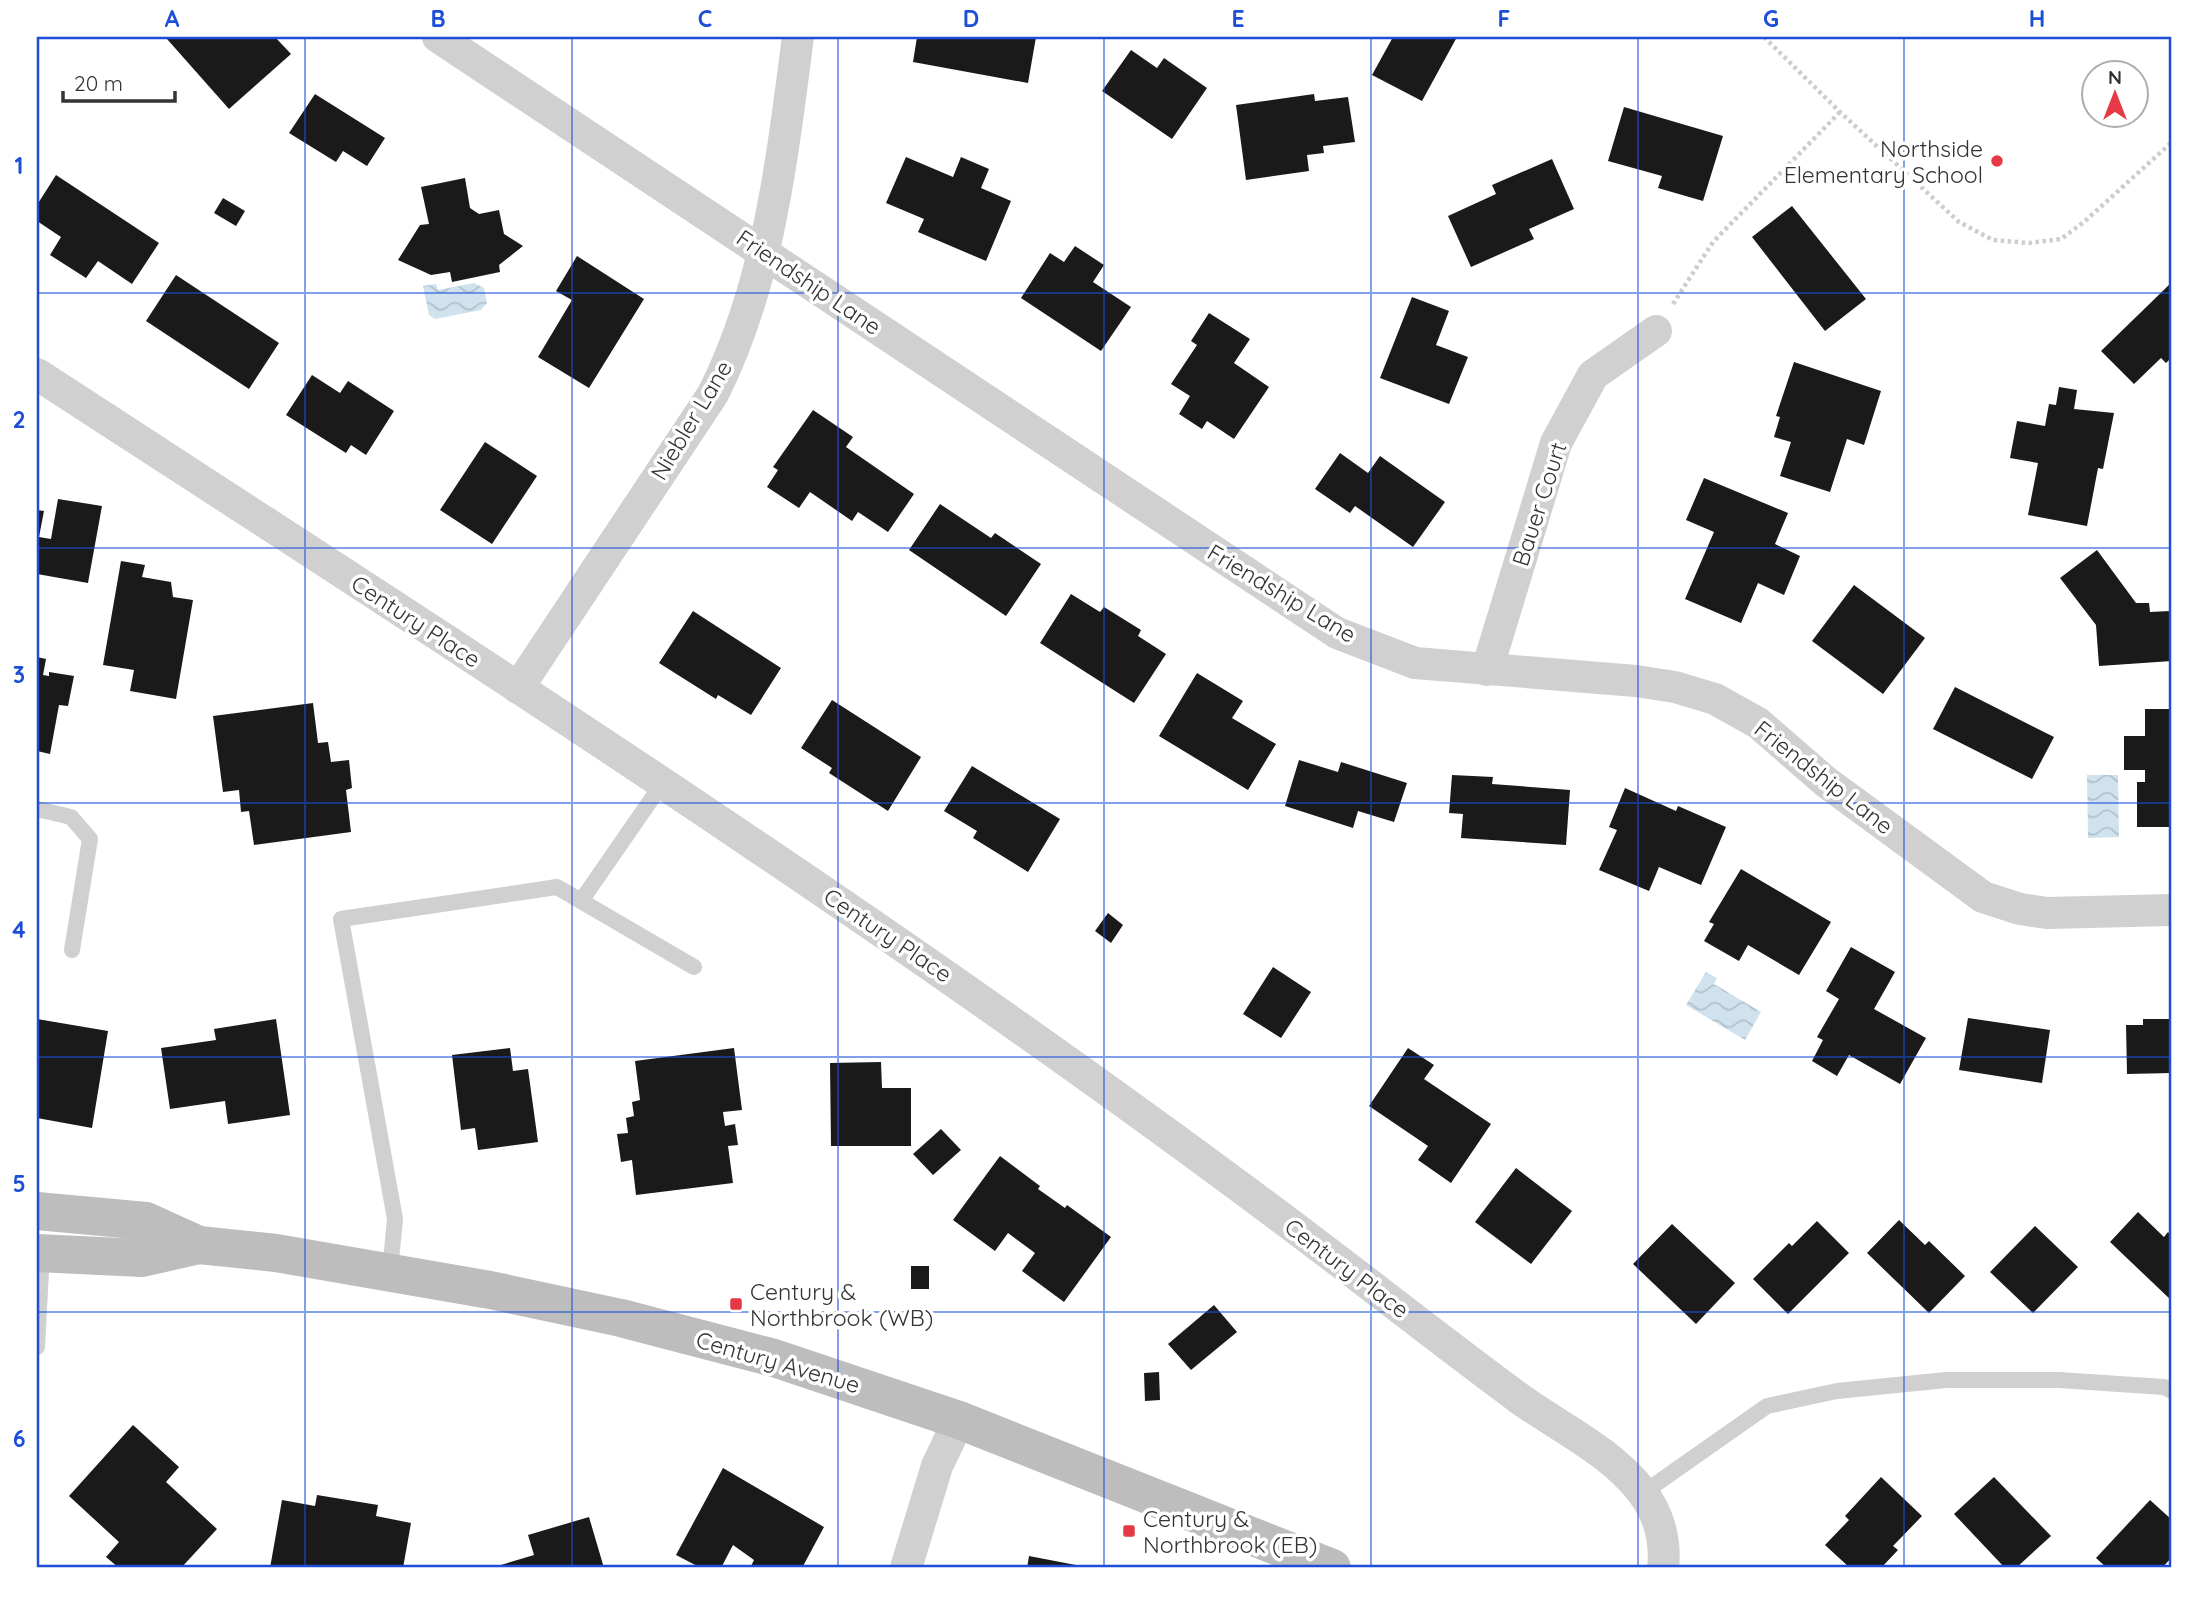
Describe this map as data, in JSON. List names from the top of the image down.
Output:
{
  "streets": {
    "main road": ["Century Avenue"],
    "street": [
      "Friendship Lane",
      "Niebler Lane",
      "Bauer Court",
      "Century Place"
    ]
  },
  "crossings": [
    ["Friendship Lane", "Niebler Lane"],
    ["Friendship Lane", "Bauer Court"],
    ["Niebler Lane", "Century Place"]
  ],
  "places": {
    "other": ["Northside Elementary School"],
    "transit": ["Century & Northbrook (WB)", "Century & Northbrook (EB)"]
  },
  "scale_bar": "20 m",
  "north": "top",
  "grid": {
    "columns": [
      "A",
      "B",
      "C",
      "D",
      "E",
      "F",
      "G",
      "H"
    ],
    "rows": [
      "1",
      "2",
      "3",
      "4",
      "5",
      "6"
    ]
  }
}
